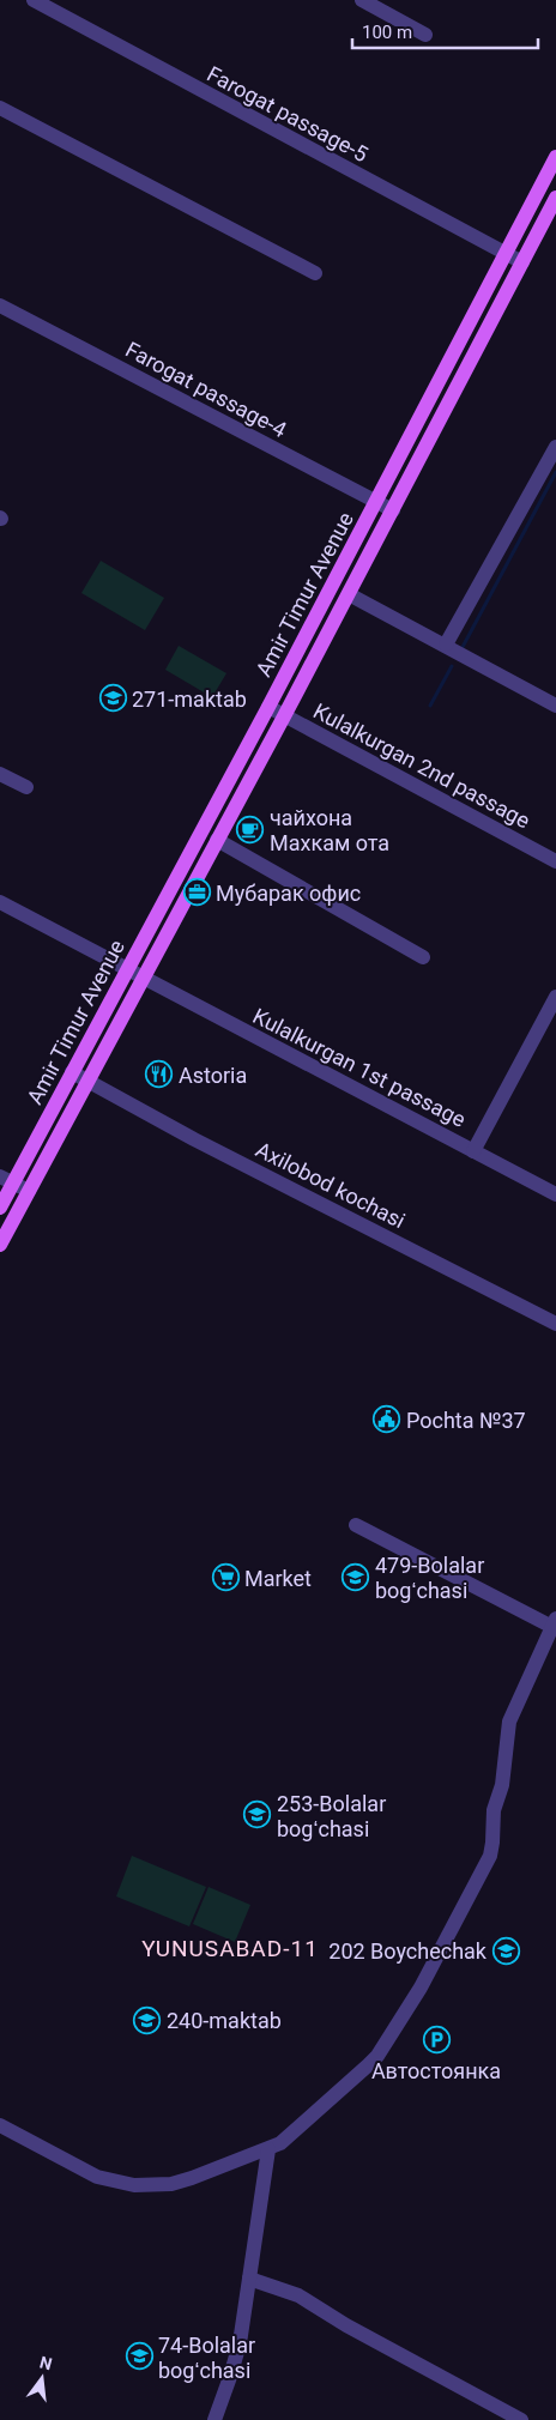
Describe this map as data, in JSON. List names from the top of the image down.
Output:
{
  "streets": {
    "main road": ["Amir Timur Avenue"],
    "street": [
      "Farogat passage-5",
      "Farogat passage-4",
      "Kulalkurgan 2nd passage",
      "Kulalkurgan 1st passage",
      "Axilobod kochasi"
    ]
  },
  "crossings": [
    ["Farogat passage-5", "Amir Timur Avenue"],
    ["Farogat passage-4", "Amir Timur Avenue"],
    ["Amir Timur Avenue", "Kulalkurgan 2nd passage"],
    ["Amir Timur Avenue", "Kulalkurgan 1st passage"],
    ["Amir Timur Avenue", "Axilobod kochasi"]
  ],
  "districts": ["YUNUSABAD-11"],
  "places": {
    "school or university": [
      "271-maktab",
      "479-Bolalar bogʻchasi",
      "253-Bolalar bogʻchasi",
      "202 Boychechak",
      "240-maktab",
      "74-Bolalar bogʻchasi"
    ],
    "cafe": ["чайхона Махкам ота"],
    "office": ["Мубарак офис"],
    "restaurant": ["Astoria"],
    "public building": ["Pochta №37"],
    "supermarket": ["Market"],
    "parking": ["Автостоянка"]
  },
  "scale_bar": "100 m",
  "north": "top"
}
